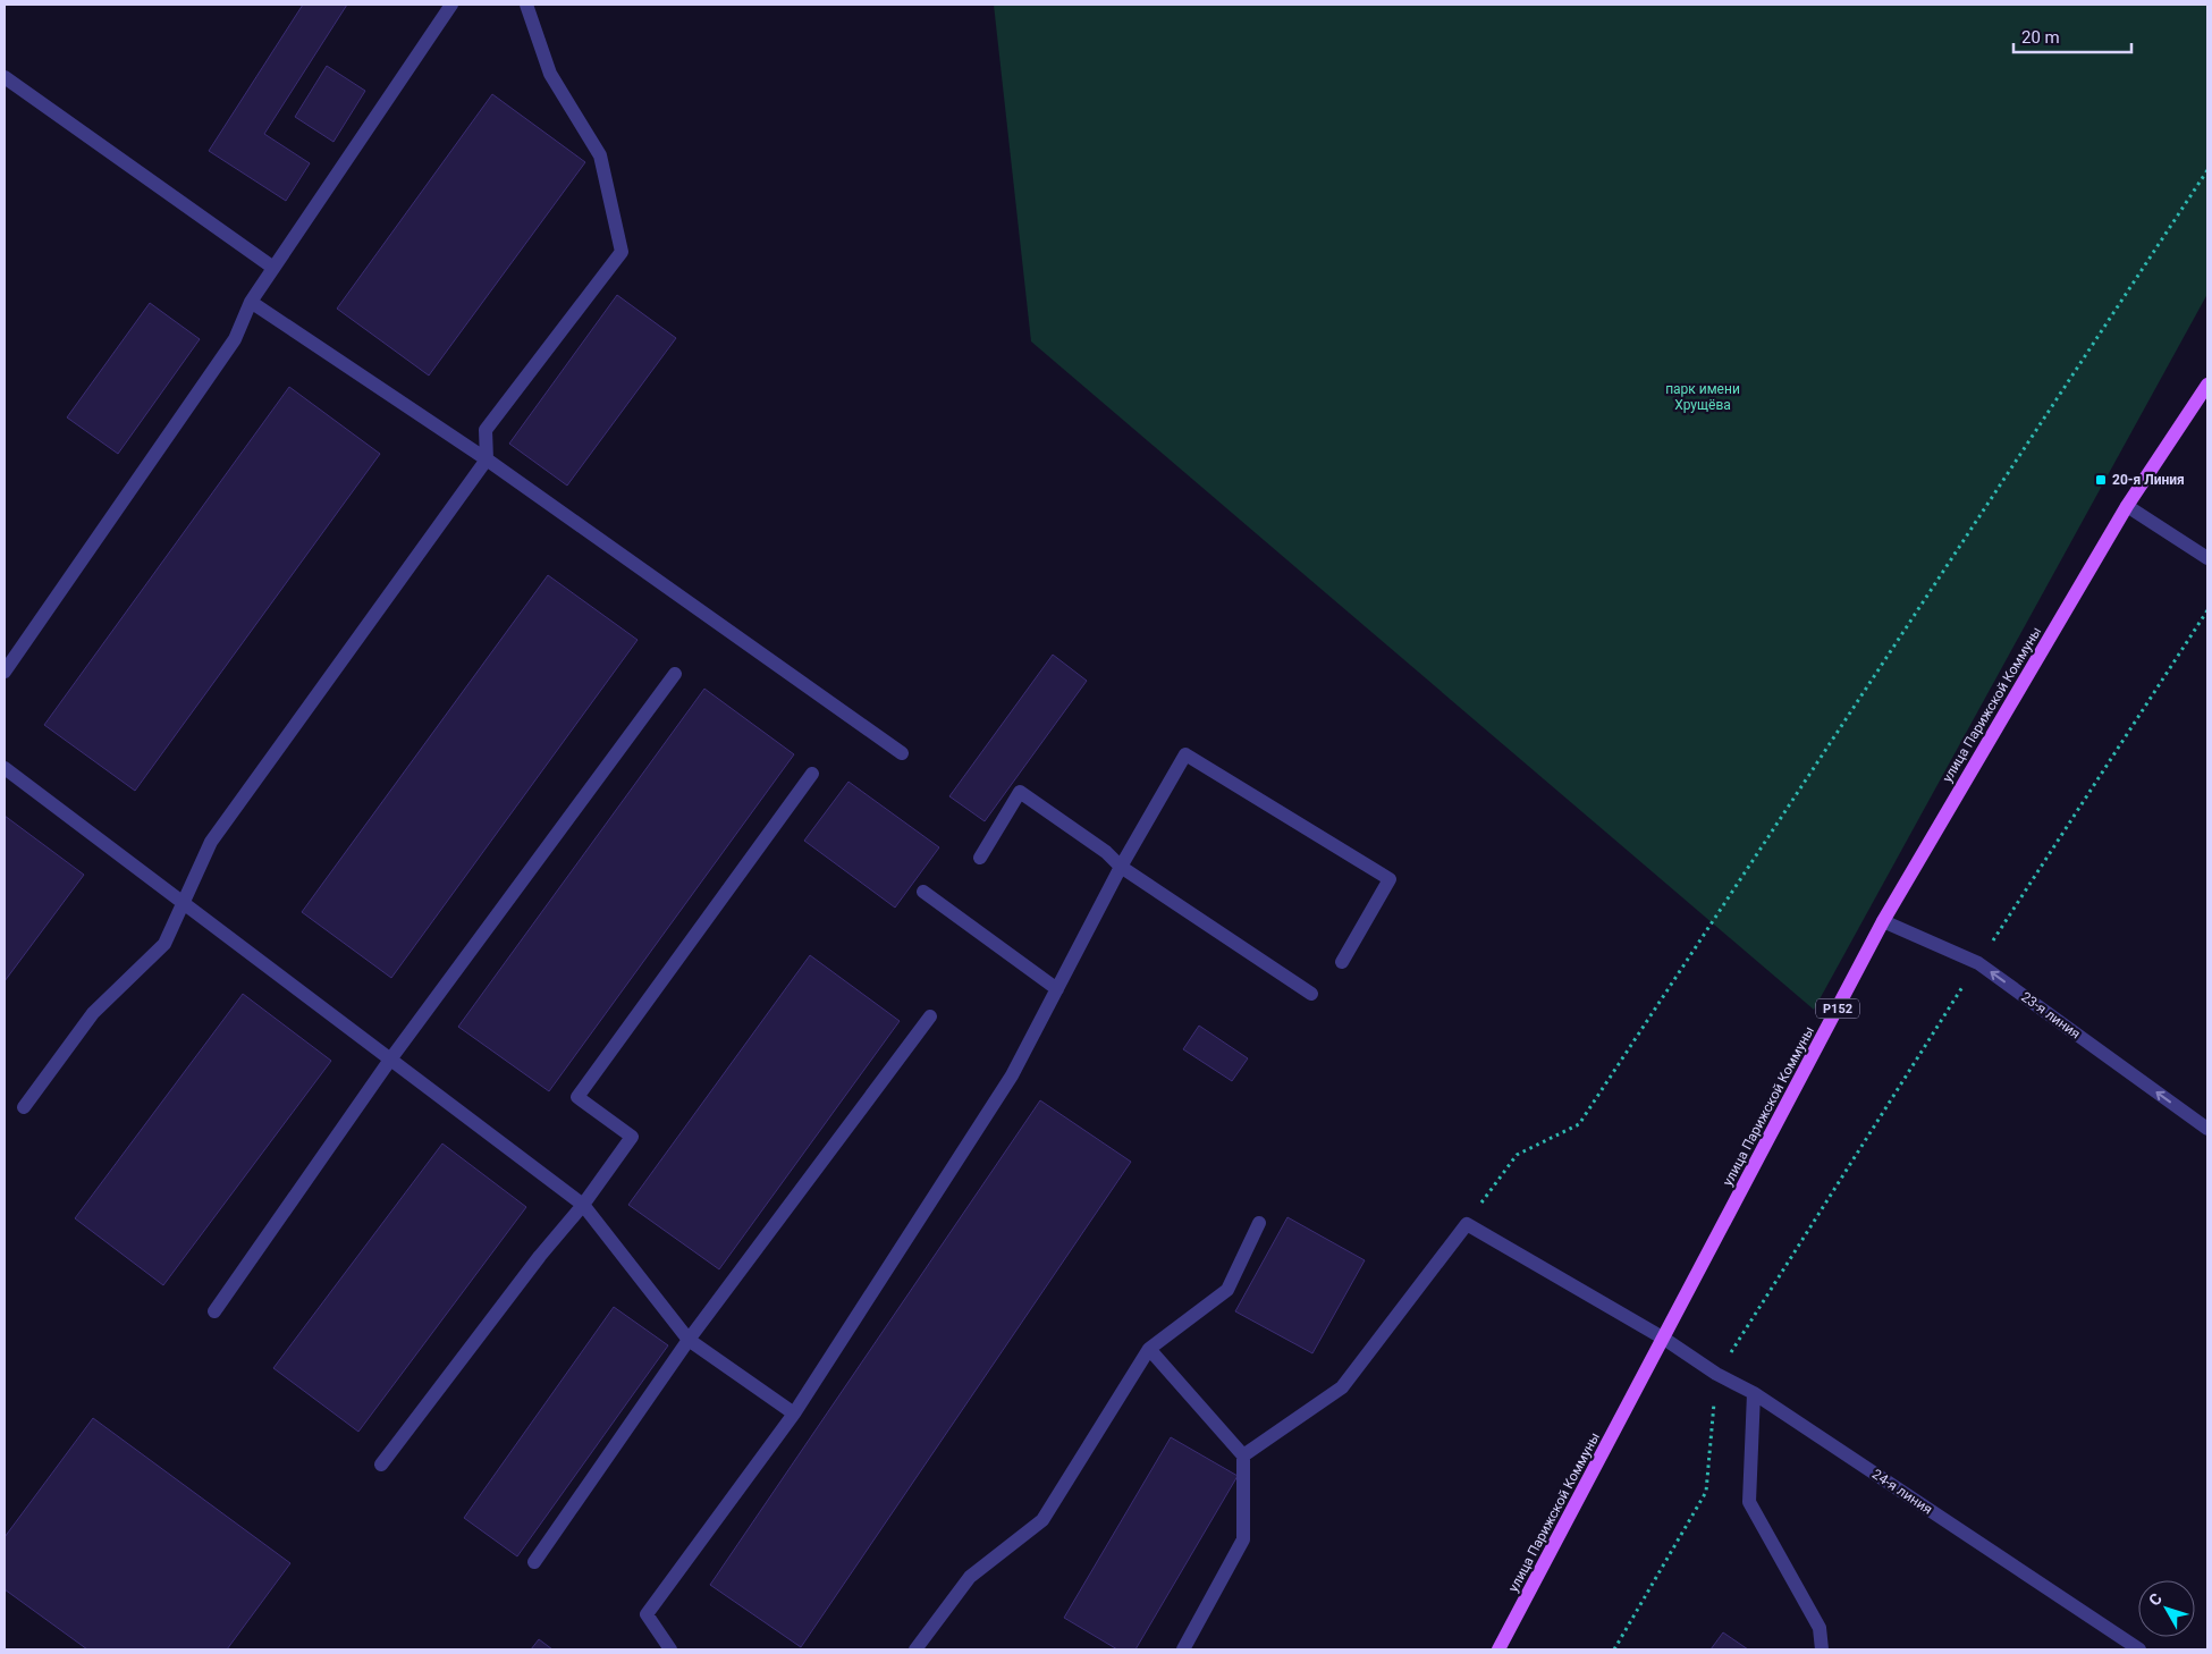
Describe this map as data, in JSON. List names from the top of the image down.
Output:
{
  "streets": {
    "main road": ["улица Парижской Коммуны", "Р152"],
    "street": ["23-я линия", "24-я линия"]
  },
  "crossings": [
    ["улица Парижской Коммуны", "23-я линия"],
    ["улица Парижской Коммуны", "24-я линия"]
  ],
  "one_way": ["23-я линия"],
  "parks": ["парк имени Хрущёва"],
  "places": {
    "transit": ["20-я Линия"]
  },
  "scale_bar": "20 m",
  "north": "top left"
}
